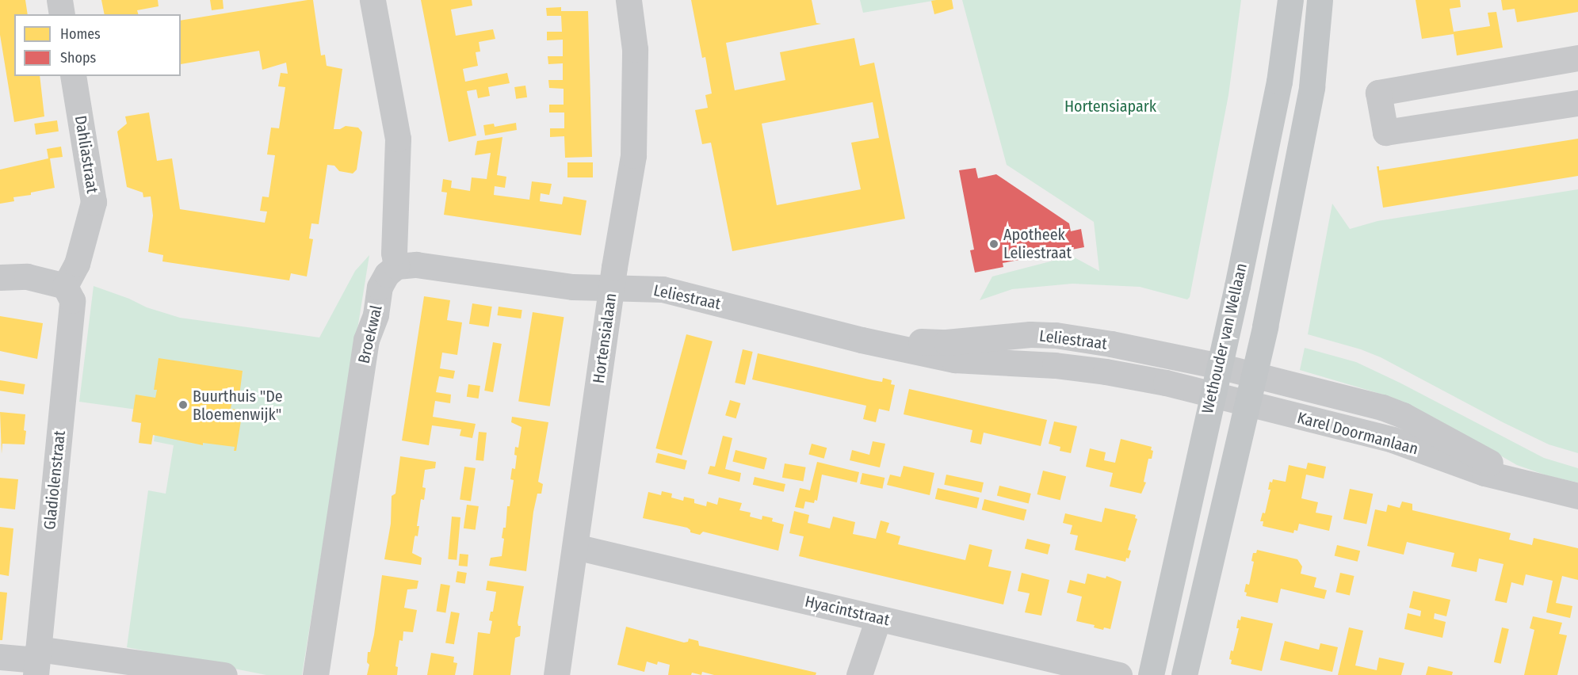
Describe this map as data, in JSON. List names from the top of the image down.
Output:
{
  "streets": {
    "main road": ["Wethouder van Wellaan"],
    "street": [
      "Dahliastraat",
      "Leliestraat",
      "Broekwal",
      "Hortensialaan",
      "Karel Doormanlaan",
      "Gladiolenstraat",
      "Hyacintstraat"
    ]
  },
  "crossings": [
    ["Dahliastraat", "Gladiolenstraat"],
    ["Leliestraat", "Broekwal"],
    ["Leliestraat", "Hortensialaan"],
    ["Leliestraat", "Wethouder van Wellaan"],
    ["Leliestraat", "Karel Doormanlaan"],
    ["Hortensialaan", "Hyacintstraat"],
    ["Wethouder van Wellaan", "Karel Doormanlaan"]
  ],
  "parks": ["Hortensiapark"],
  "places": ["Apotheek Leliestraat", "Buurthuis \"De Bloemenwijk\""],
  "legend": ["Homes", "Shops"]
}
